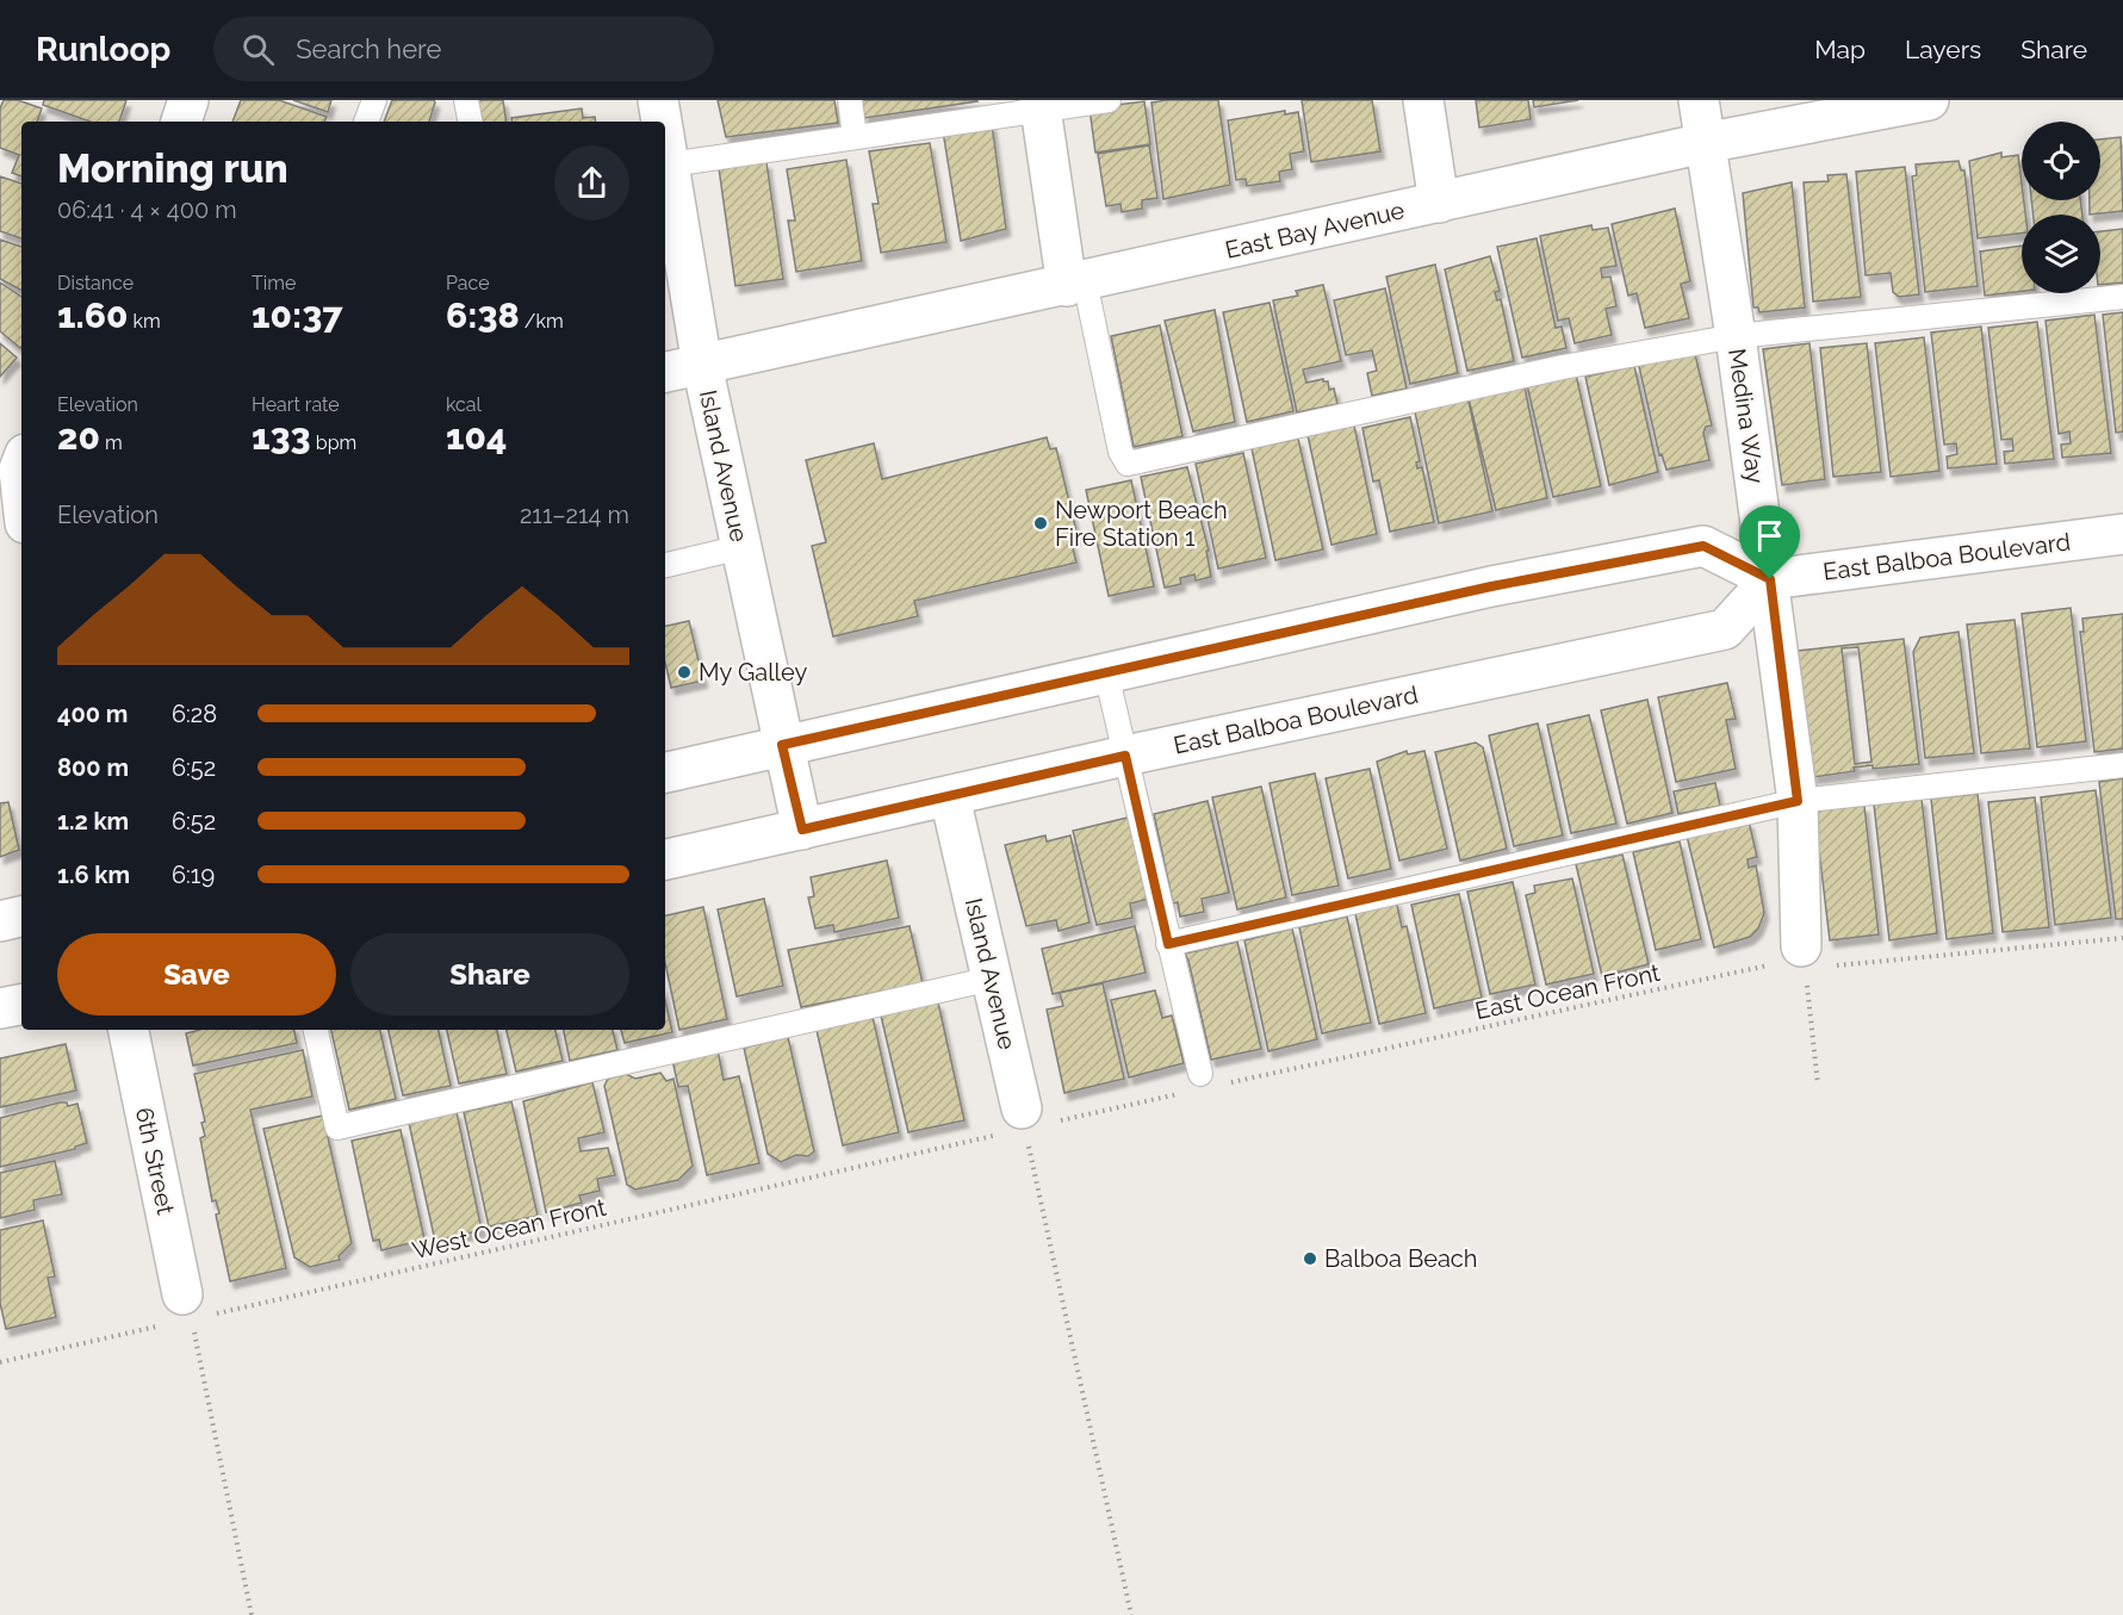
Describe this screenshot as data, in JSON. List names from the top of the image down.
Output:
{
  "streets": {
    "street": [
      "East Bay Avenue",
      "Medina Way",
      "Island Avenue",
      "East Balboa Boulevard",
      "6th Street"
    ],
    "path": ["East Ocean Front", "West Ocean Front"]
  },
  "crossings": [
    ["East Bay Avenue", "Medina Way"],
    ["East Bay Avenue", "Island Avenue"],
    ["Medina Way", "East Balboa Boulevard"],
    ["Medina Way", "East Ocean Front"],
    ["Island Avenue", "East Balboa Boulevard"],
    ["Island Avenue", "East Ocean Front"],
    ["Island Avenue", "West Ocean Front"],
    ["East Ocean Front", "West Ocean Front"],
    ["6th Street", "West Ocean Front"]
  ],
  "places": ["Newport Beach Fire Station 1", "My Galley", "Balboa Beach"],
  "page": {
    "header": "Runloop",
    "search": "Search here",
    "nav": ["Map", "Layers", "Share"],
    "heading": ["Morning run", "06:41 · 4 × 400 m"],
    "stats": [
      ["Distance", "1.60 km"],
      ["Time", "10:37"],
      ["Pace", "6:38 /km"],
      ["Elevation", "20 m"],
      ["Heart rate", "133 bpm"],
      ["kcal", "104"]
    ],
    "chart": ["Elevation", "211–214 m"],
    "list": [
      {
        "name": "400 m",
        "note": "6:28"
      },
      {
        "name": "800 m",
        "note": "6:52"
      },
      {
        "name": "1.2 km",
        "note": "6:52"
      },
      {
        "name": "1.6 km",
        "note": "6:19"
      }
    ],
    "buttons": ["Save", "Share"]
  }
}
